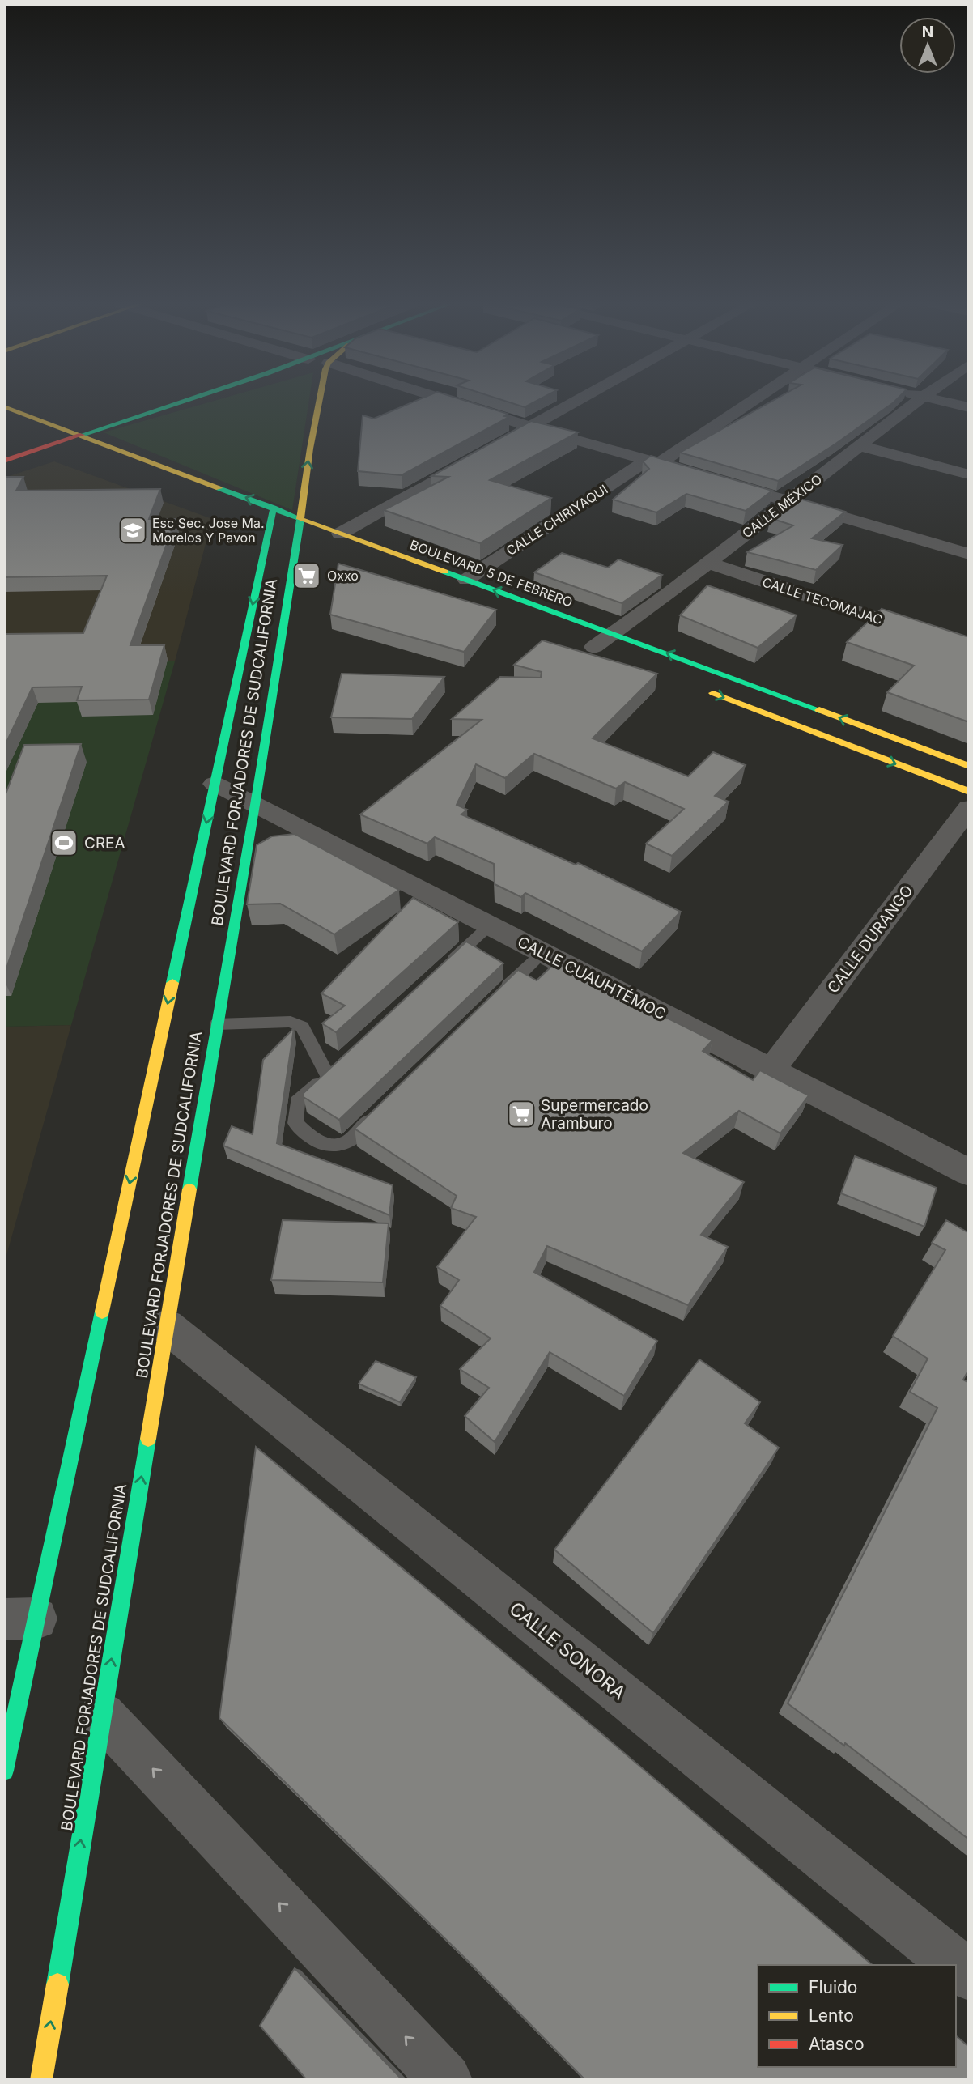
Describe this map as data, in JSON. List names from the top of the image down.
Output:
{
  "streets": {
    "main road": ["BOULEVARD 5 DE FEBRERO", "BOULEVARD FORJADORES DE SUDCALIFORNIA"],
    "street": [
      "CALLE MÉXICO",
      "CALLE CHIRIYAQUI",
      "CALLE TECOMAJAC",
      "CALLE DURANGO",
      "CALLE CUAUHTÉMOC",
      "CALLE SONORA"
    ]
  },
  "crossings": [
    ["CALLE MÉXICO", "BOULEVARD 5 DE FEBRERO"],
    ["CALLE MÉXICO", "CALLE TECOMAJAC"],
    ["CALLE CHIRIYAQUI", "BOULEVARD 5 DE FEBRERO"],
    ["BOULEVARD 5 DE FEBRERO", "BOULEVARD FORJADORES DE SUDCALIFORNIA"],
    ["BOULEVARD FORJADORES DE SUDCALIFORNIA", "CALLE CUAUHTÉMOC"],
    ["BOULEVARD FORJADORES DE SUDCALIFORNIA", "CALLE SONORA"],
    ["CALLE DURANGO", "CALLE CUAUHTÉMOC"]
  ],
  "places": {
    "school or university": ["Esc Sec. Jose Ma. Morelos Y Pavon"],
    "supermarket": ["Oxxo", "Supermercado Aramburo"],
    "sports": ["CREA"]
  },
  "legend": ["Fluido", "Lento", "Atasco"],
  "north": "top"
}
